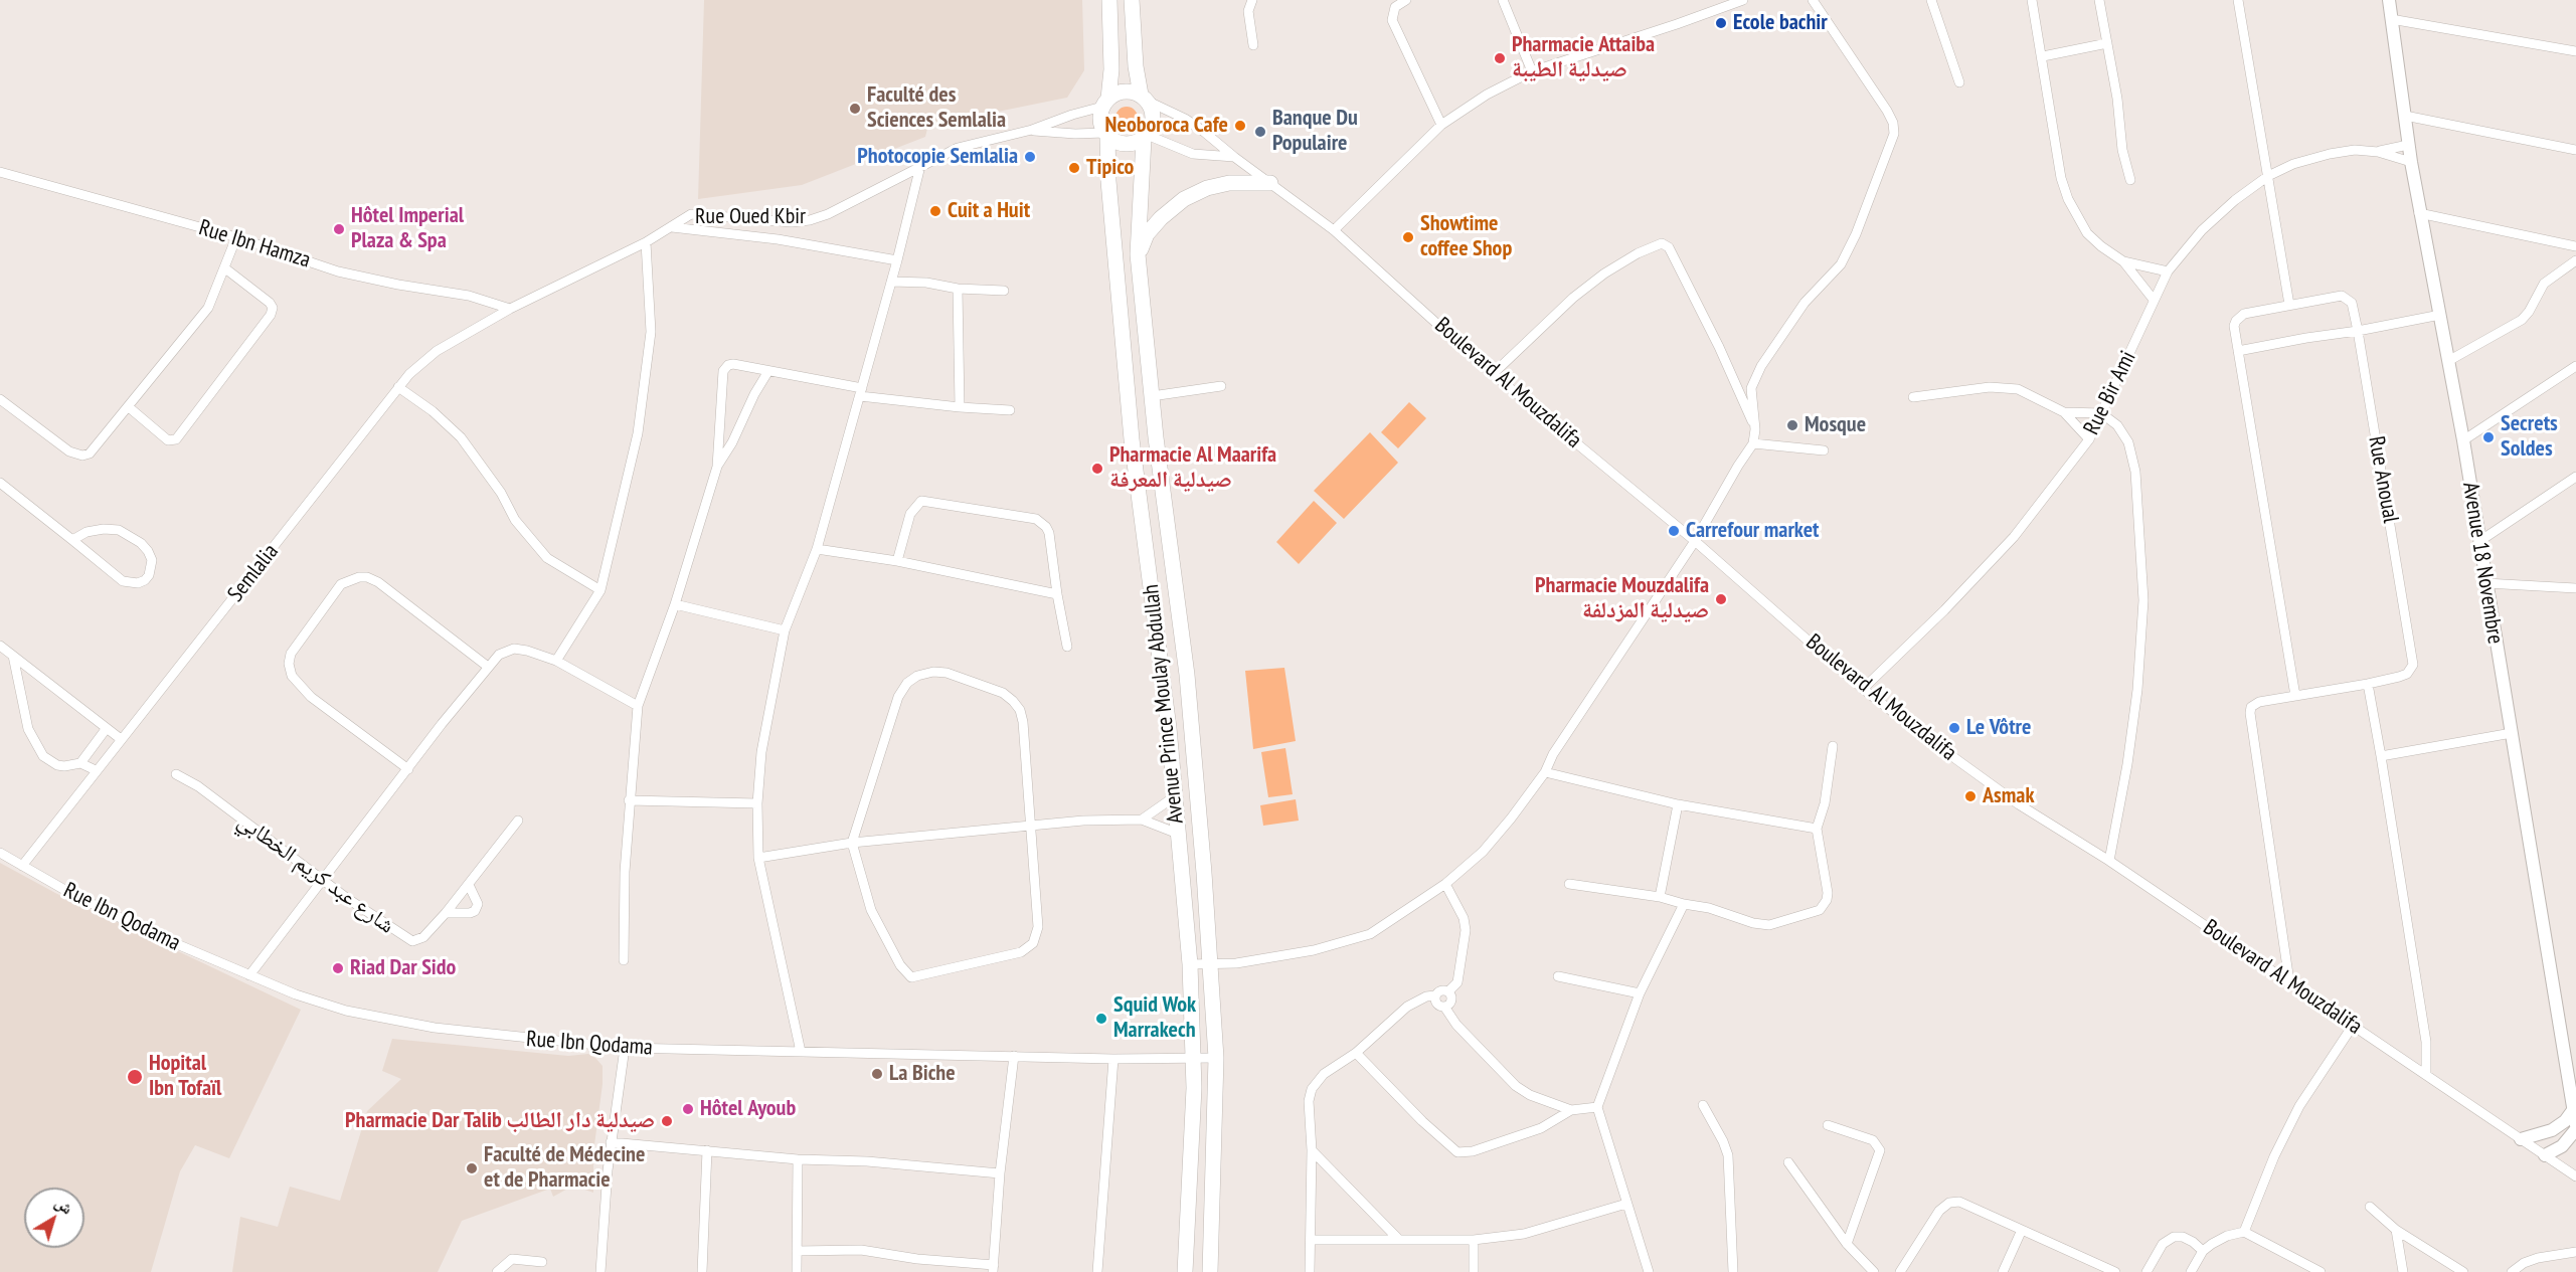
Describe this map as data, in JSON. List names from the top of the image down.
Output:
{
  "streets": {
    "main road": ["Avenue Prince Moulay Abdullah"],
    "street": [
      "Rue Oued Kbir",
      "Rue Ibn Hamza",
      "Boulevard Al Mouzdalifa",
      "Rue Bir Ami",
      "Rue Anoual",
      "Avenue 18 Novembre",
      "Semlalia",
      "شارع عبد كريم الخطابي",
      "Rue Ibn Qodama"
    ]
  },
  "crossings": [
    ["Rue Oued Kbir", "Rue Ibn Hamza"],
    ["Rue Oued Kbir", "Boulevard Al Mouzdalifa"],
    ["Rue Oued Kbir", "Semlalia"],
    ["Rue Oued Kbir", "Avenue Prince Moulay Abdullah"],
    ["Rue Ibn Hamza", "Semlalia"],
    ["Boulevard Al Mouzdalifa", "Rue Bir Ami"],
    ["Boulevard Al Mouzdalifa", "Avenue Prince Moulay Abdullah"],
    ["Rue Bir Ami", "Avenue 18 Novembre"],
    ["Semlalia", "Rue Ibn Qodama"],
    ["Avenue Prince Moulay Abdullah", "Rue Ibn Qodama"]
  ],
  "places": [
    "Ecole bachir",
    "Pharmacie Attaiba صيدلية الطيبة",
    "Faculté des Sciences Semlalia",
    "Neoboroca Cafe",
    "Banque Du Populaire",
    "Photocopie Semlalia",
    "Tipico",
    "Cuit a Huit",
    "Hôtel Imperial Plaza & Spa",
    "Showtime coffee Shop",
    "Mosque",
    "Secrets Soldes",
    "Pharmacie Al Maarifa صيدلية المعرفة",
    "Carrefour market",
    "Pharmacie Mouzdalifa صيدلية المزدلفة",
    "Le Vôtre",
    "Asmak",
    "Riad Dar Sido",
    "Squid Wok Marrakech",
    "La Biche",
    "Hopital Ibn Tofaïl",
    "Hôtel Ayoub",
    "Pharmacie Dar Talib صيدلية دار الطالب",
    "Faculté de Médecine et de Pharmacie"
  ],
  "north": "top right"
}
